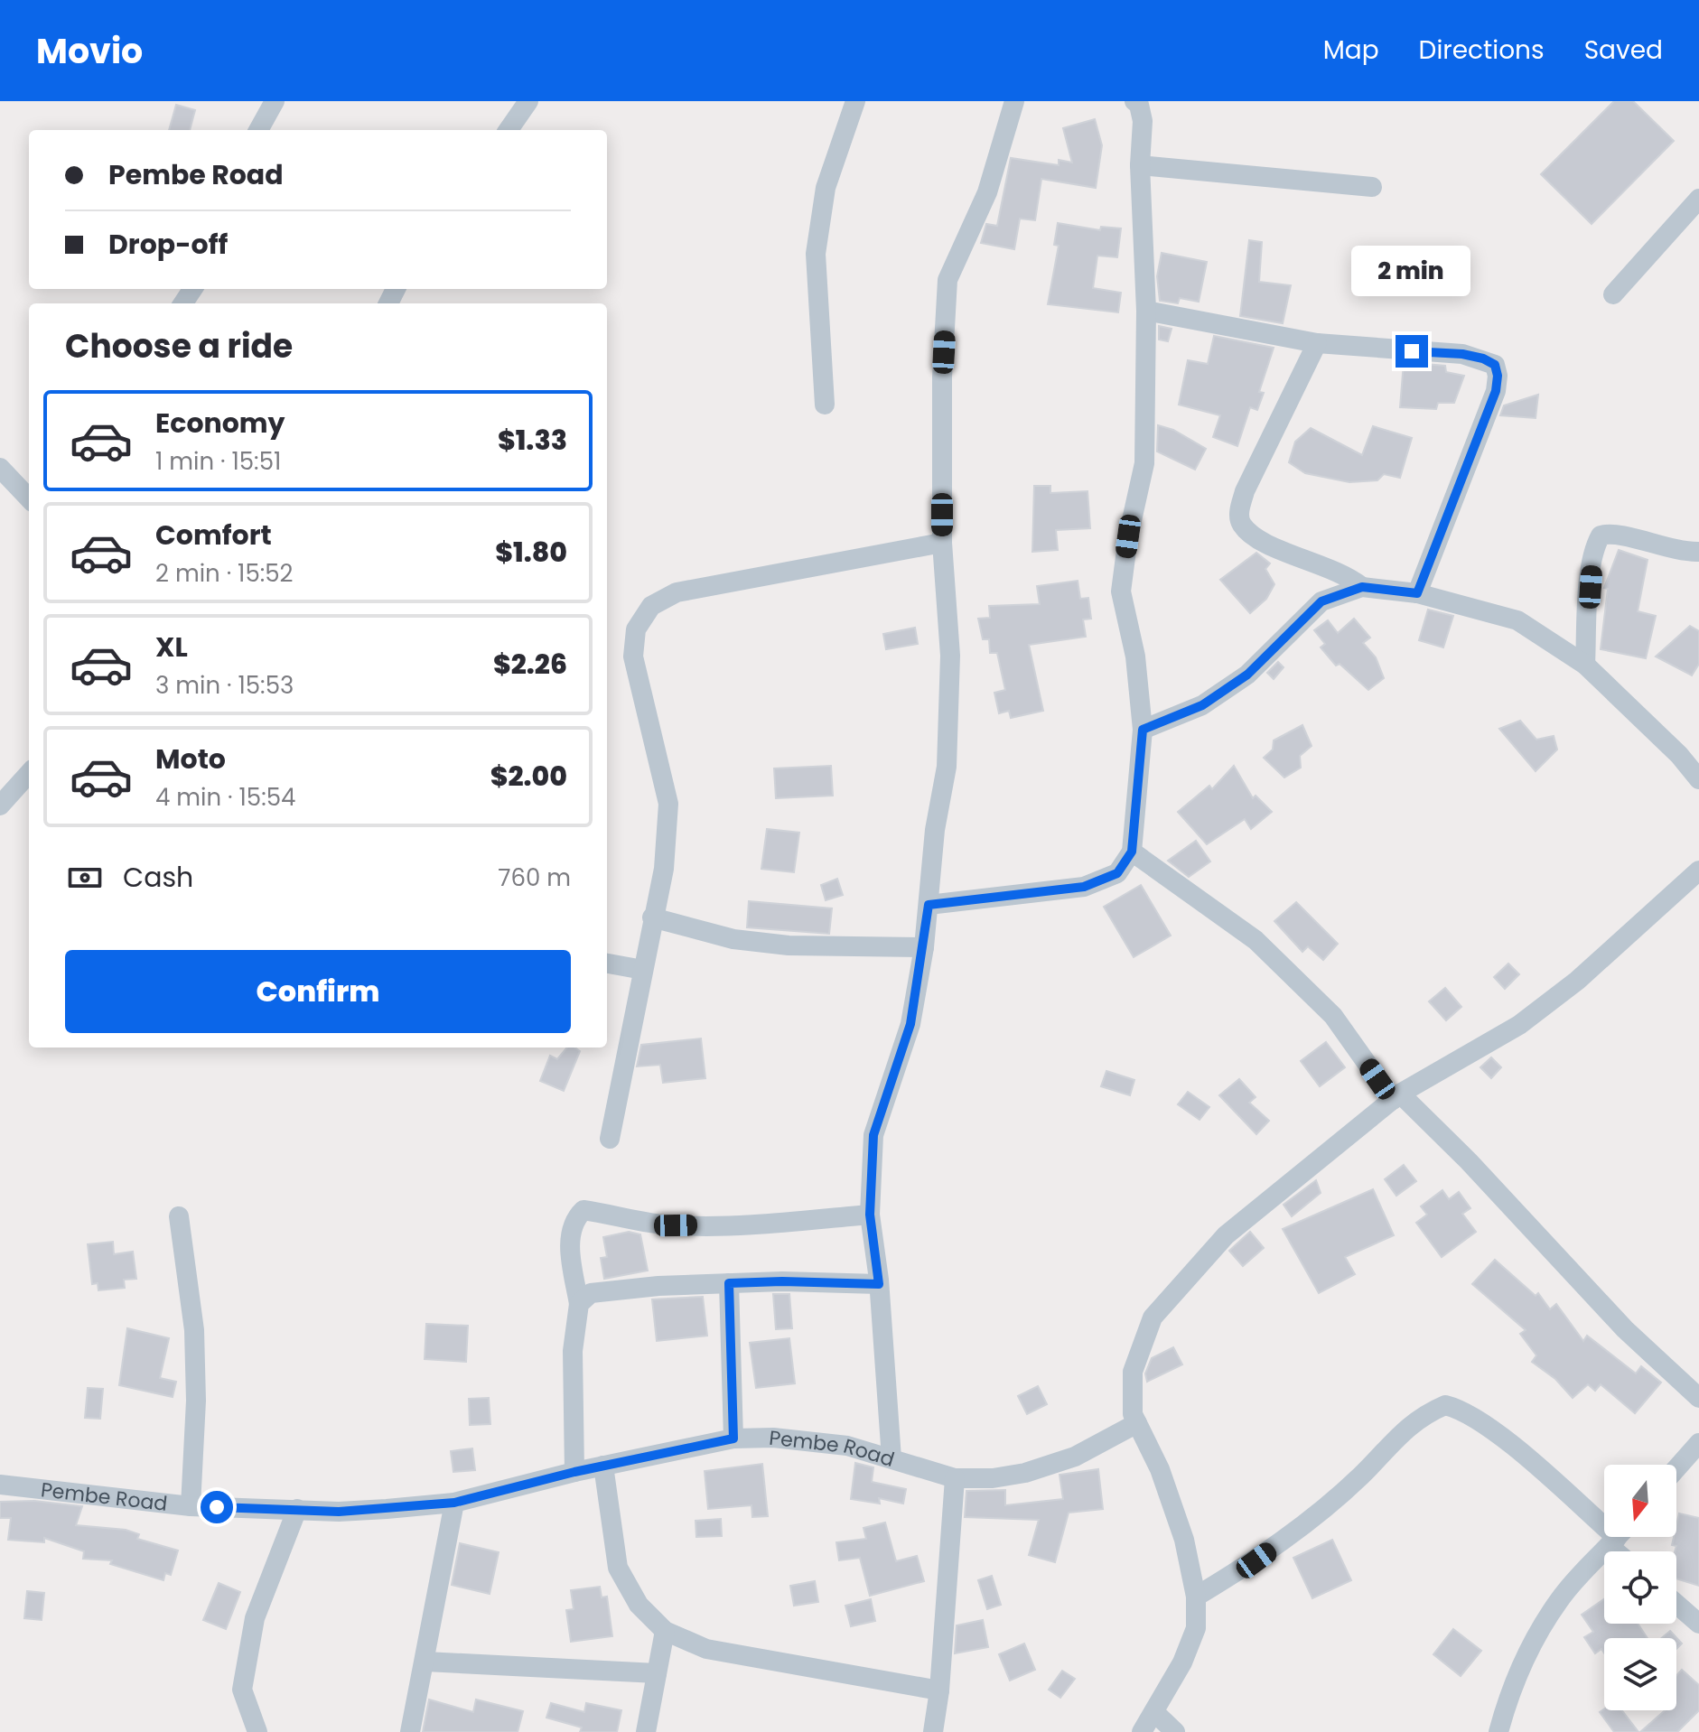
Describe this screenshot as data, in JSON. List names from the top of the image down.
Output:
{
  "streets": {
    "street": ["Pembe Road"]
  },
  "north": "bottom",
  "page": {
    "header": "Movio",
    "nav": ["Map", "Directions", "Saved"],
    "banner": ["Pembe Road", "Drop-off"],
    "bubble": "2 min",
    "heading": "Choose a ride",
    "list": [
      {
        "name": "Economy",
        "note": "1 min · 15:51",
        "value": "$1.33"
      },
      {
        "name": "Comfort",
        "note": "2 min · 15:52",
        "value": "$1.80"
      },
      {
        "name": "XL",
        "note": "3 min · 15:53",
        "value": "$2.26"
      },
      {
        "name": "Moto",
        "note": "4 min · 15:54",
        "value": "$2.00"
      }
    ],
    "pay": ["Cash", "760 m"],
    "buttons": "Confirm"
  }
}
